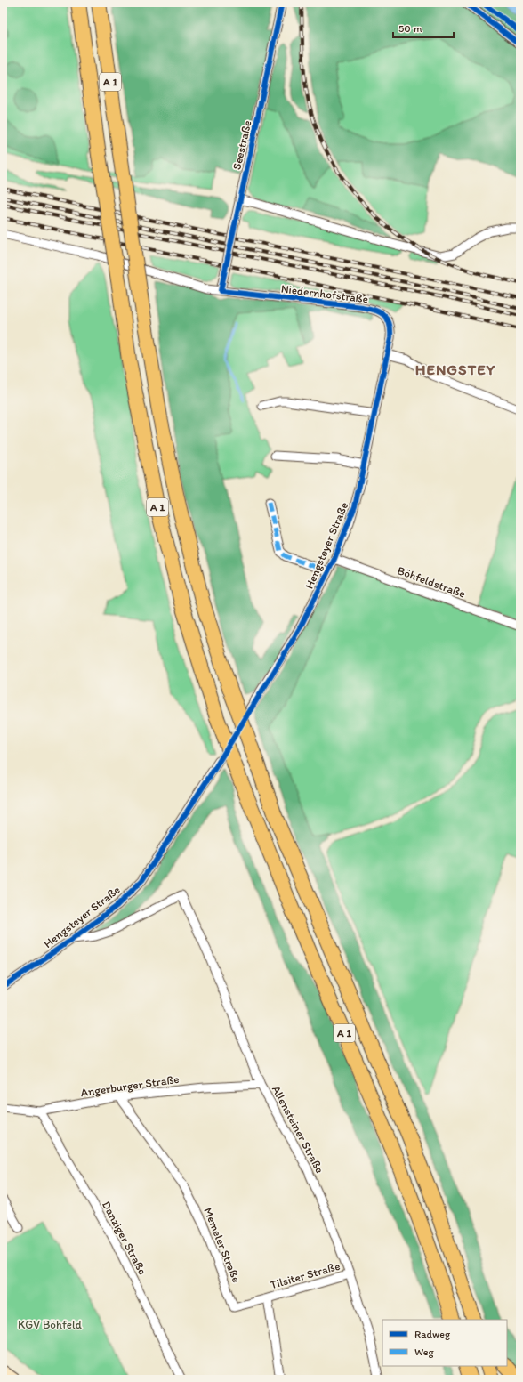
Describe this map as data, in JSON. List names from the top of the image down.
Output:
{
  "streets": {
    "highway": ["A 1"],
    "street": [
      "Seestraße",
      "Niedernhofstraße",
      "Hengsteyer Straße",
      "Böhfeldstraße",
      "Angerburger Straße",
      "Allensteiner Straße",
      "Danziger Straße",
      "Memeler Straße",
      "Tilsiter Straße"
    ]
  },
  "crossings": [
    ["Seestraße", "Niedernhofstraße"],
    ["Niedernhofstraße", "Hengsteyer Straße"],
    ["Hengsteyer Straße", "Böhfeldstraße"],
    ["Hengsteyer Straße", "Allensteiner Straße"],
    ["Angerburger Straße", "Allensteiner Straße"],
    ["Angerburger Straße", "Danziger Straße"],
    ["Angerburger Straße", "Memeler Straße"],
    ["Allensteiner Straße", "Tilsiter Straße"],
    ["Memeler Straße", "Tilsiter Straße"]
  ],
  "districts": ["HENGSTEY"],
  "parks": ["KGV Böhfeld"],
  "legend": ["Radweg", "Weg"],
  "scale_bar": "50 m"
}
